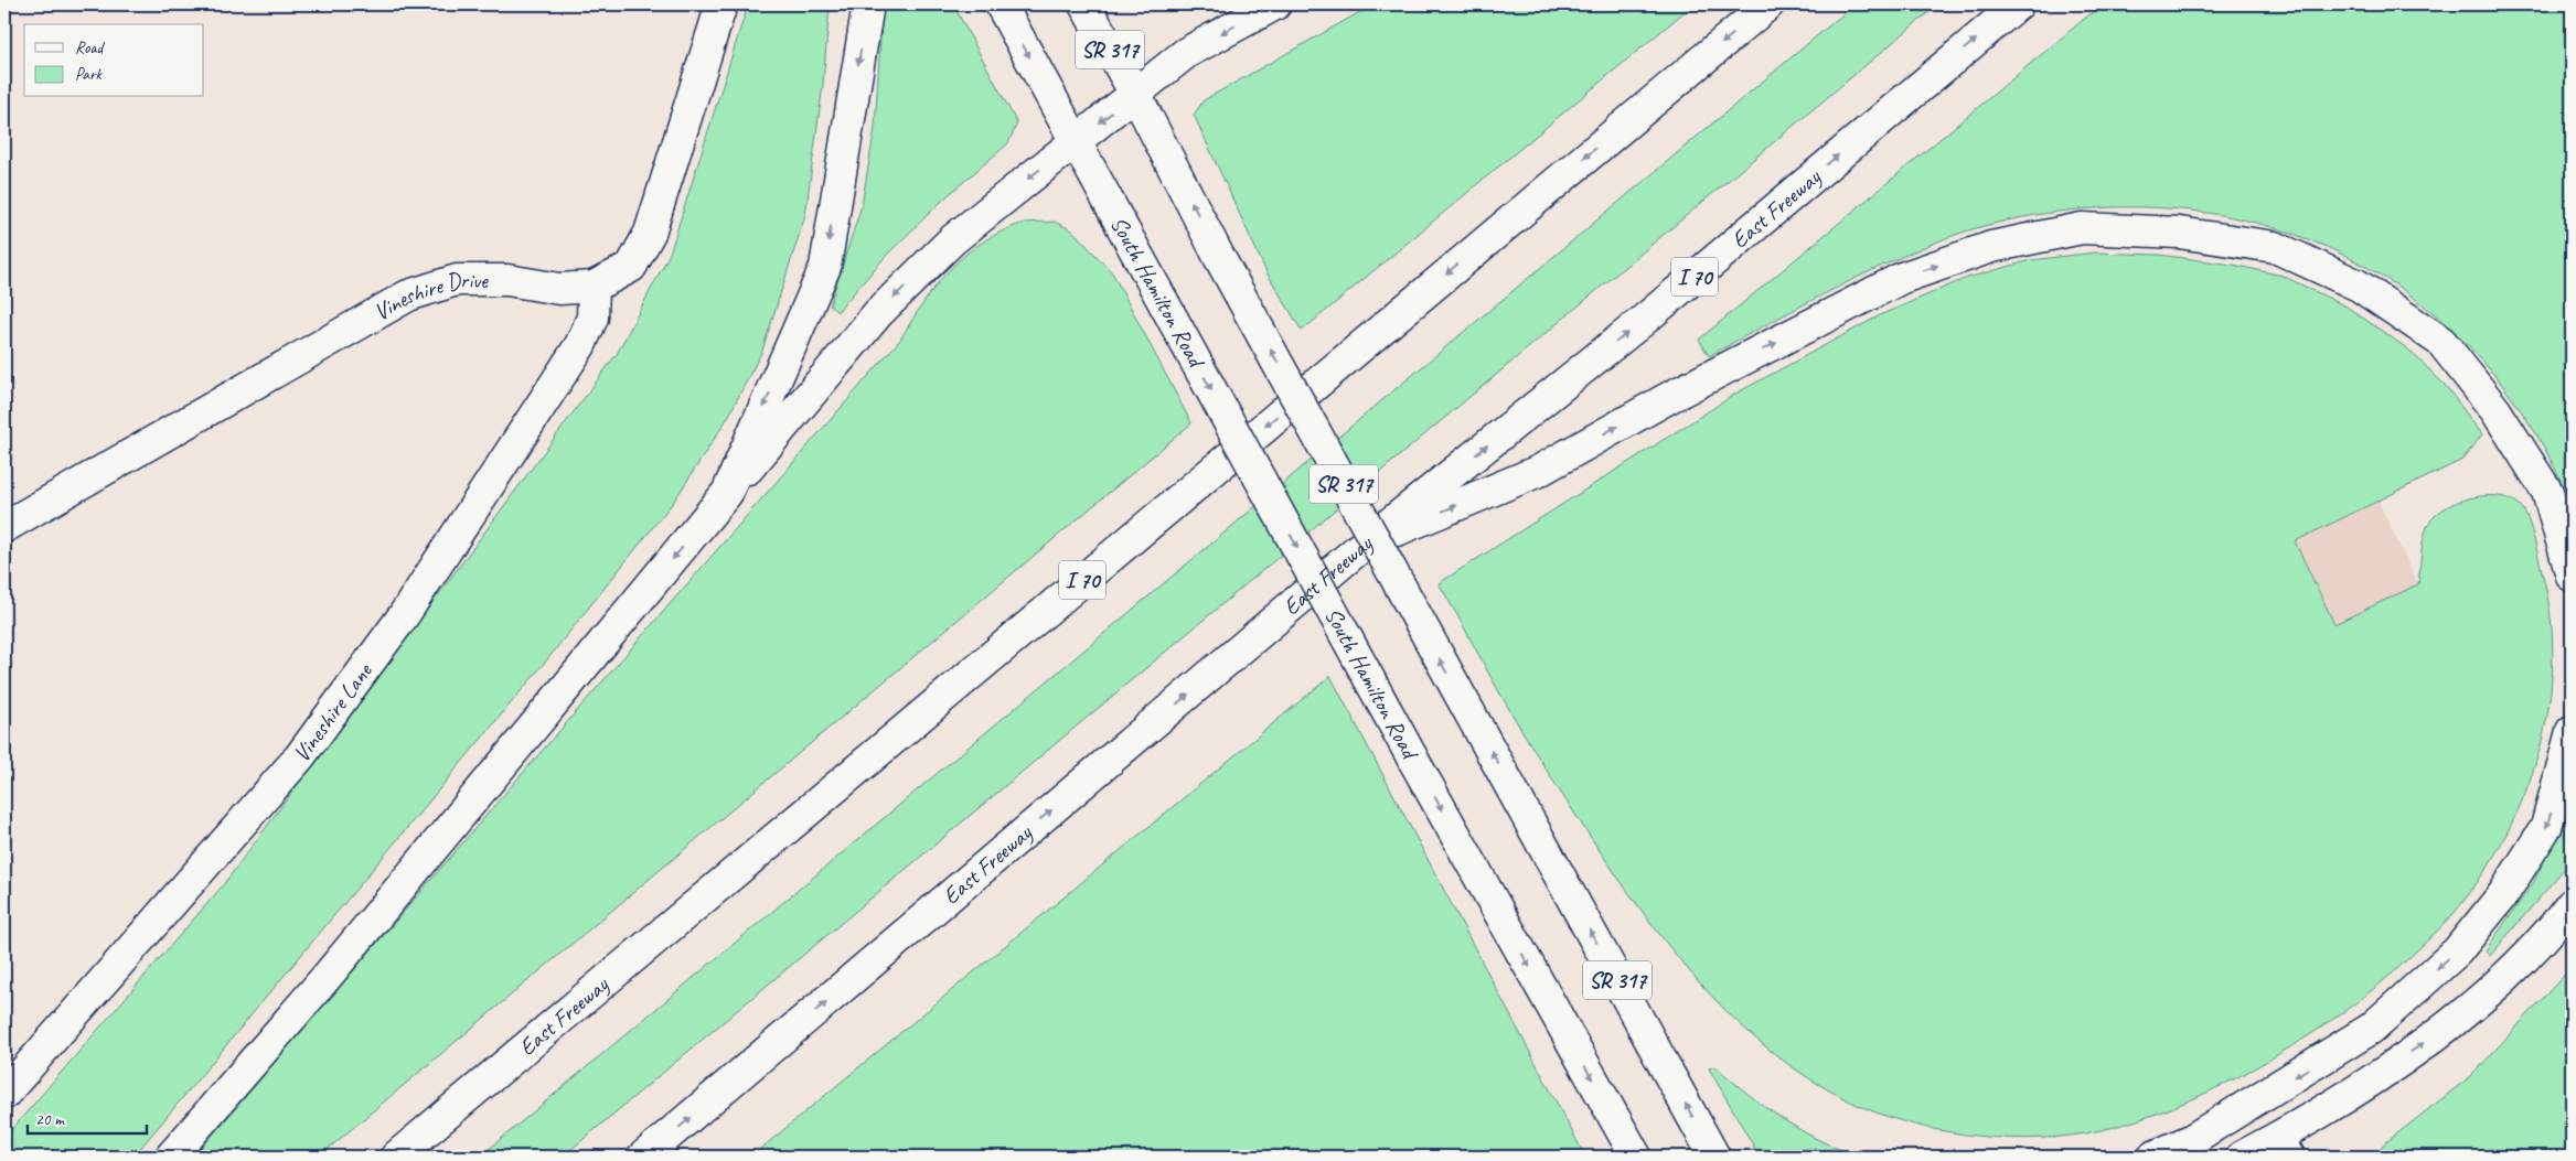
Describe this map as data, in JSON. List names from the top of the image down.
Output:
{
  "streets": {
    "main road": [
      "SR 317",
      "East Freeway",
      "I 70",
      "South Hamilton Road",
      "Vineshire Drive",
      "Vineshire Lane"
    ]
  },
  "crossings": [
    ["Vineshire Drive", "Vineshire Lane"]
  ],
  "legend": ["Road", "Park"],
  "scale_bar": "20 m"
}
